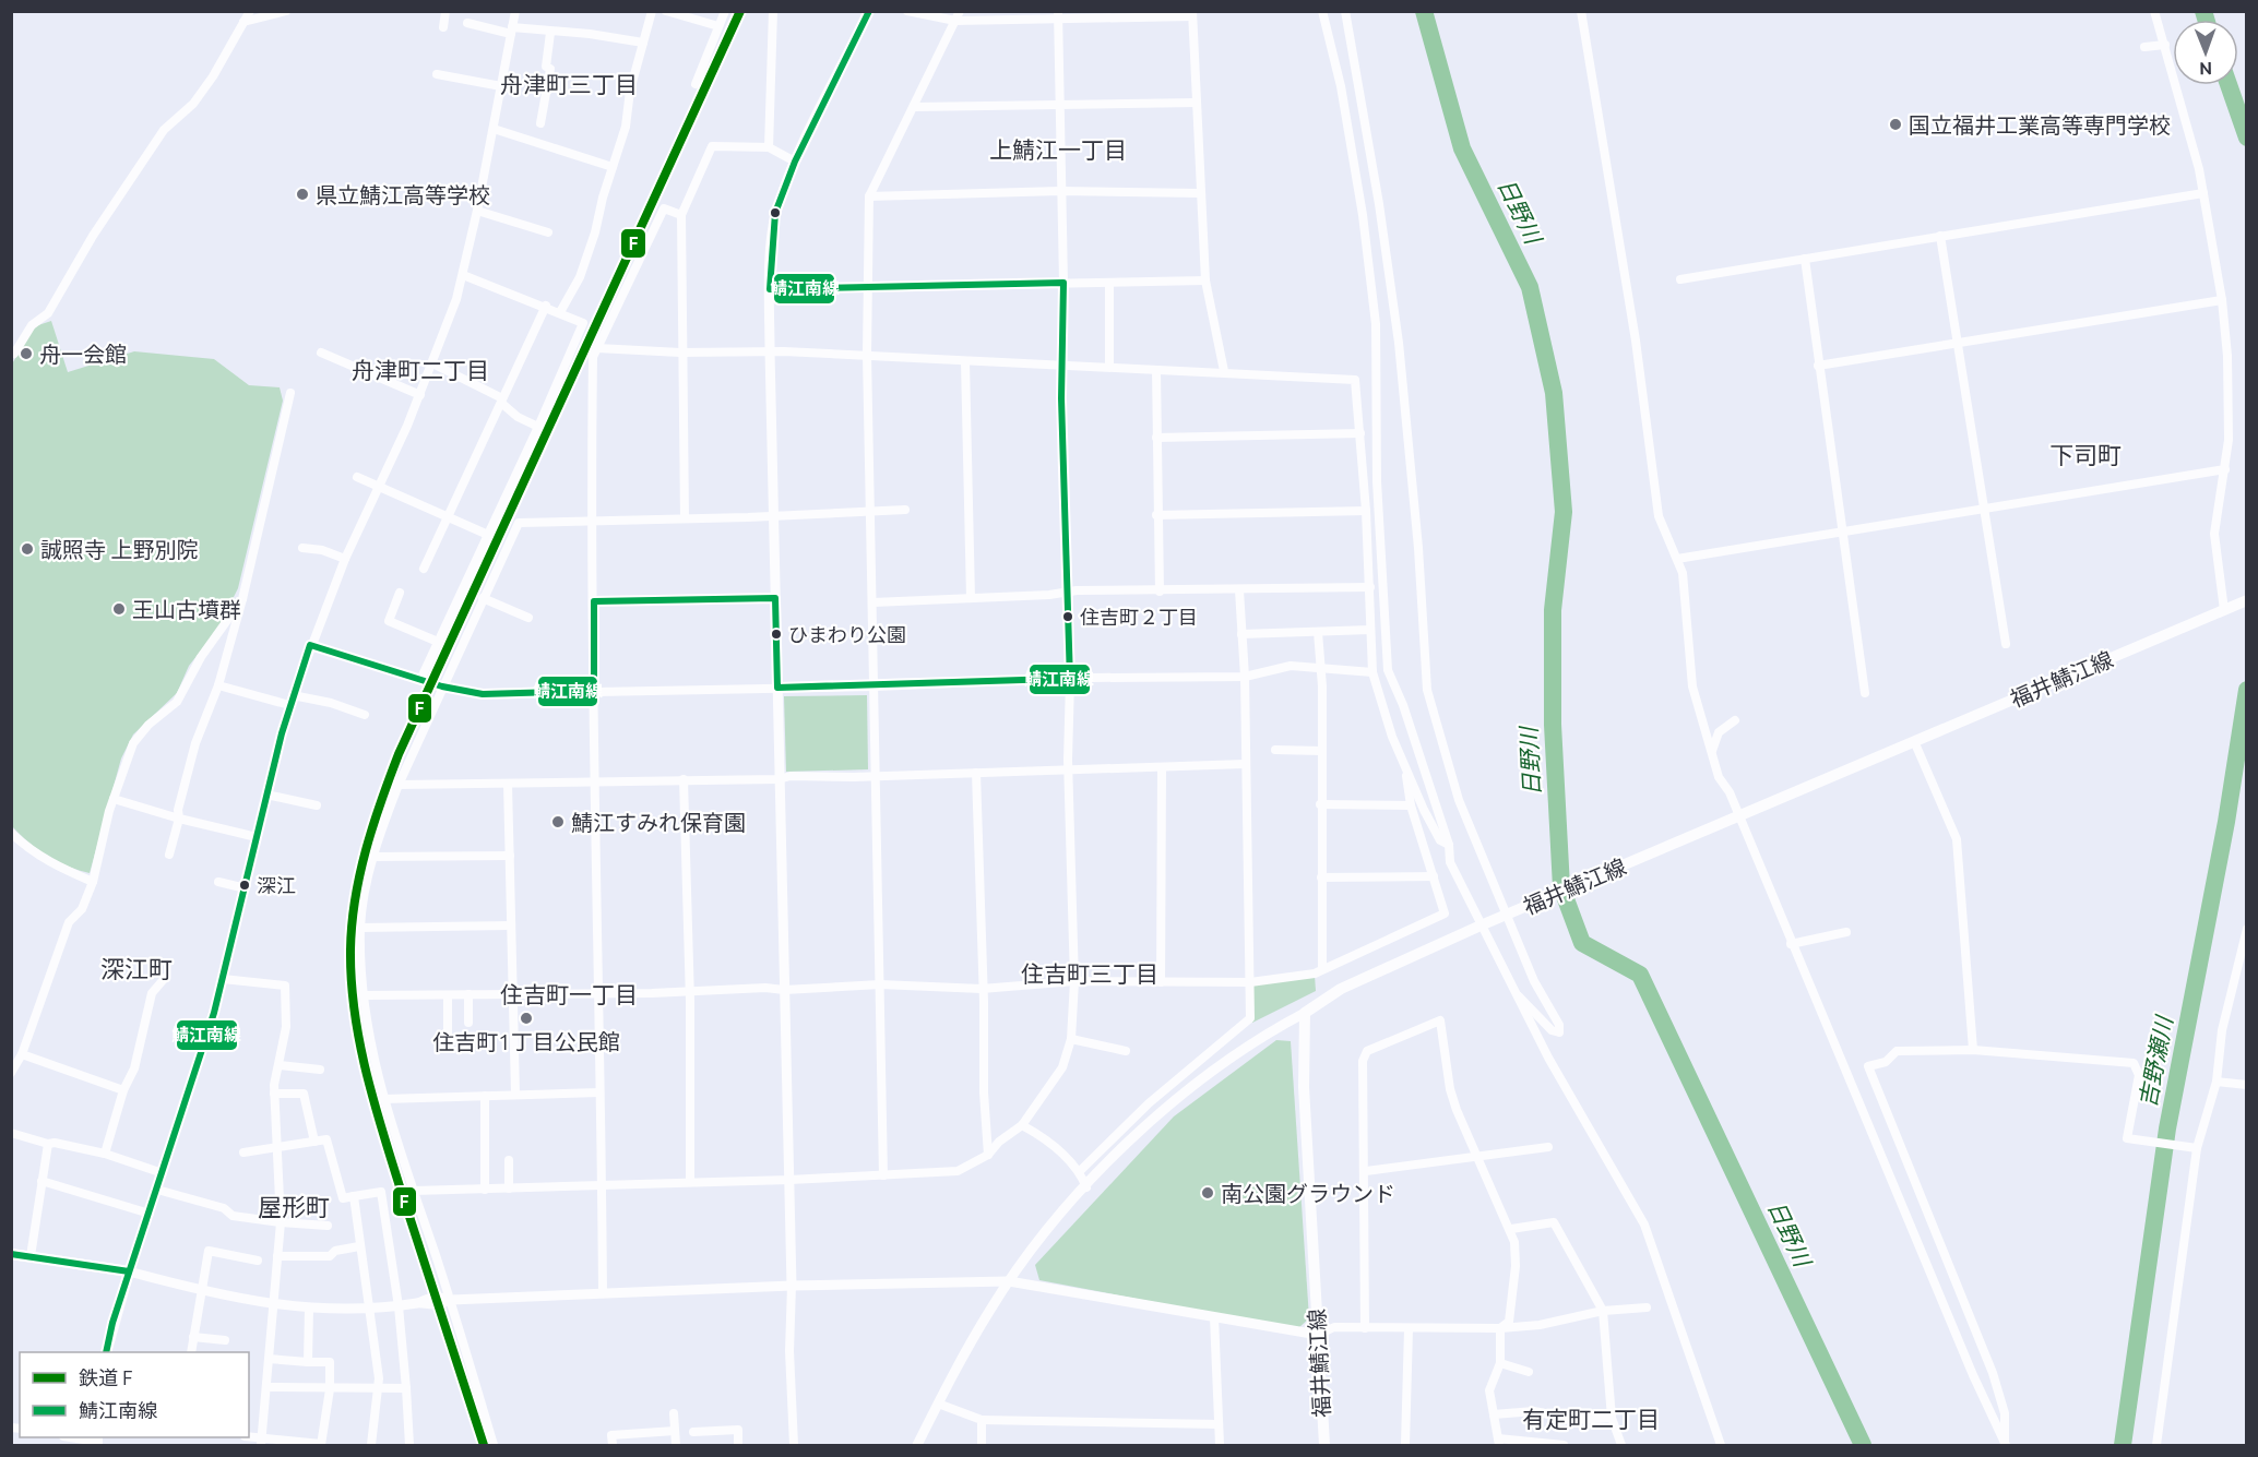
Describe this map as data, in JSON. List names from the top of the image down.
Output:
{
  "streets": {
    "main road": ["福井鯖江線"]
  },
  "districts": [
    "舟津町三丁目",
    "上鯖江一丁目",
    "舟津町二丁目",
    "下司町",
    "深江町",
    "住吉町三丁目",
    "住吉町一丁目",
    "屋形町",
    "有定町二丁目"
  ],
  "water": ["日野川", "吉野瀬川"],
  "places": [
    "国立福井工業高等専門学校",
    "県立鯖江高等学校",
    "舟一会館",
    "誠照寺 上野別院",
    "王山古墳群",
    "住吉町２丁目",
    "ひまわり公園",
    "鯖江すみれ保育園",
    "深江",
    "住吉町1丁目公民館",
    "南公園グラウンド"
  ],
  "lines": ["rail line F", "transit line 鯖江南線"],
  "legend": ["鉄道 F", "鯖江南線"],
  "north": "bottom"
}
